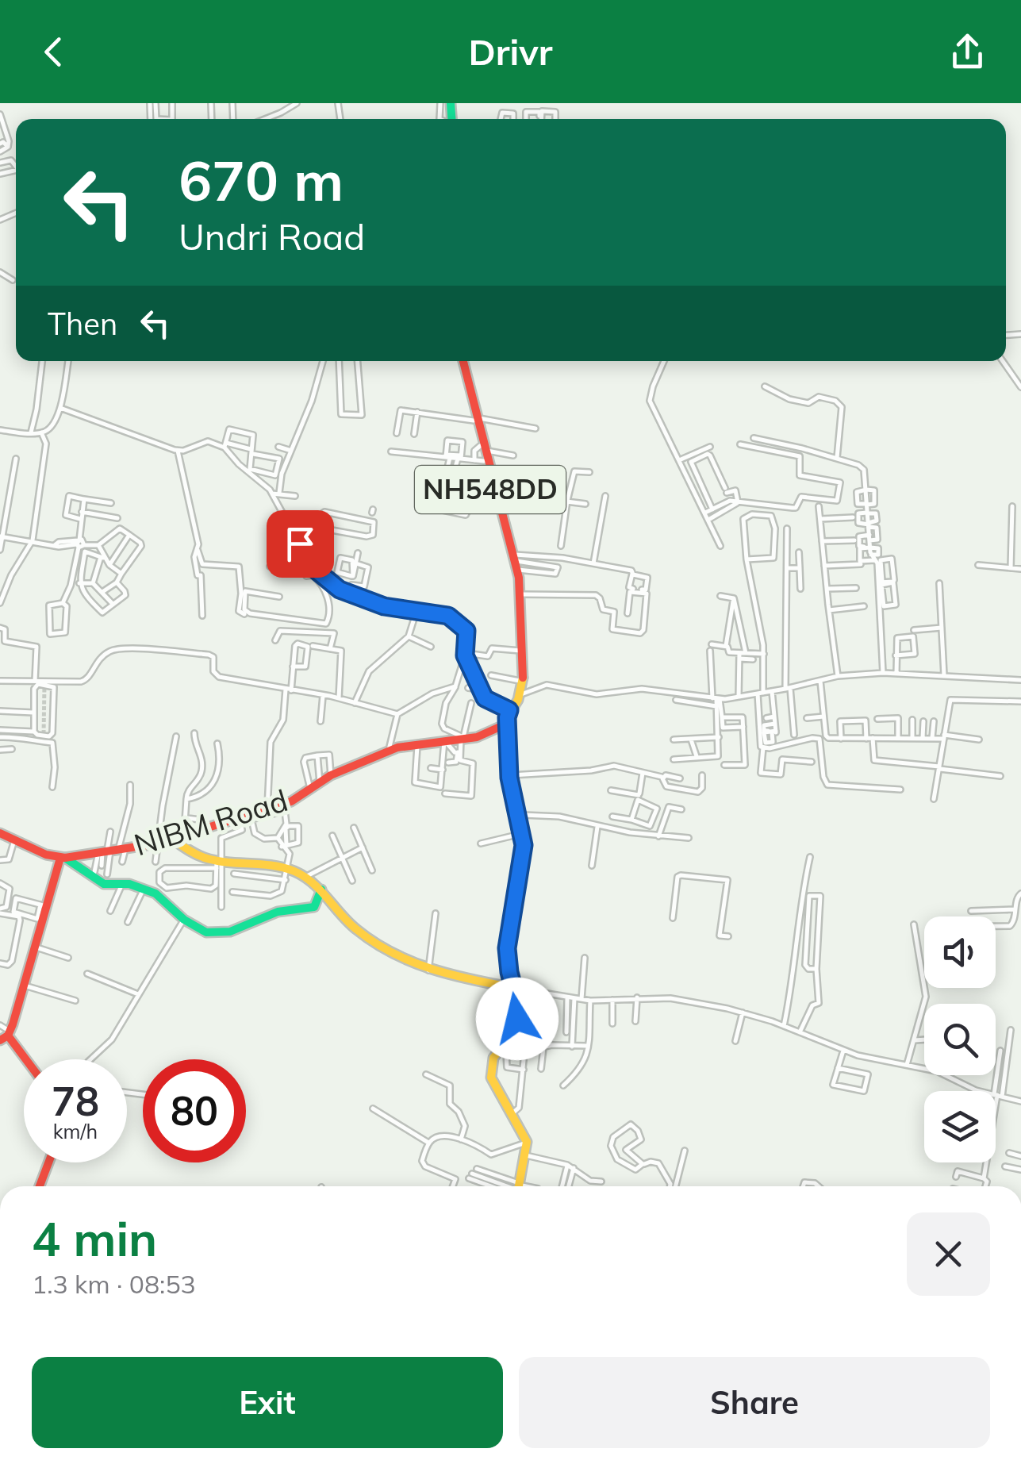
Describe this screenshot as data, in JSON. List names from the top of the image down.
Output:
{
  "streets": {
    "main road": ["NH548DD", "NIBM Road"]
  },
  "page": {
    "header": "Drivr",
    "turn": ["670 m", "Undri Road"],
    "then": "Then",
    "speed": "78 km/h",
    "limit": "80",
    "heading": ["4 min", "1.3 km · 08:53"],
    "buttons": ["Exit", "Share"]
  }
}
